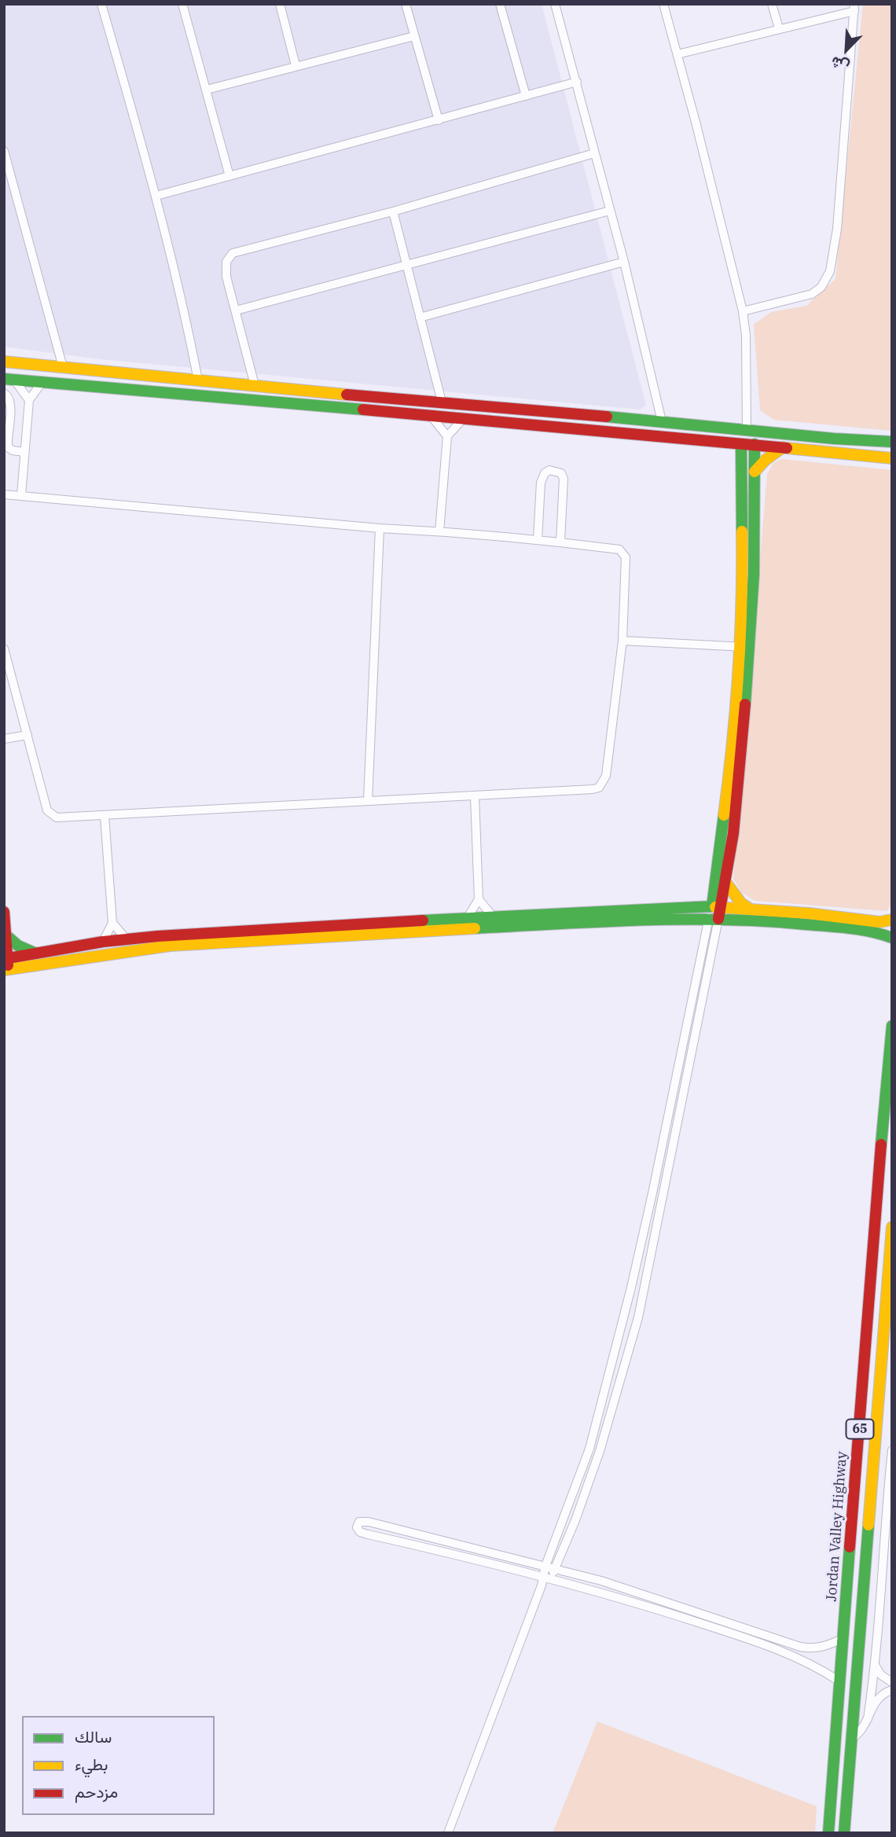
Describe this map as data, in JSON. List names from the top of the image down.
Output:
{
  "streets": {
    "main road": ["65", "Jordan Valley Highway"]
  },
  "legend": ["سالك", "بطيء", "مزدحم"],
  "north": "bottom left"
}
